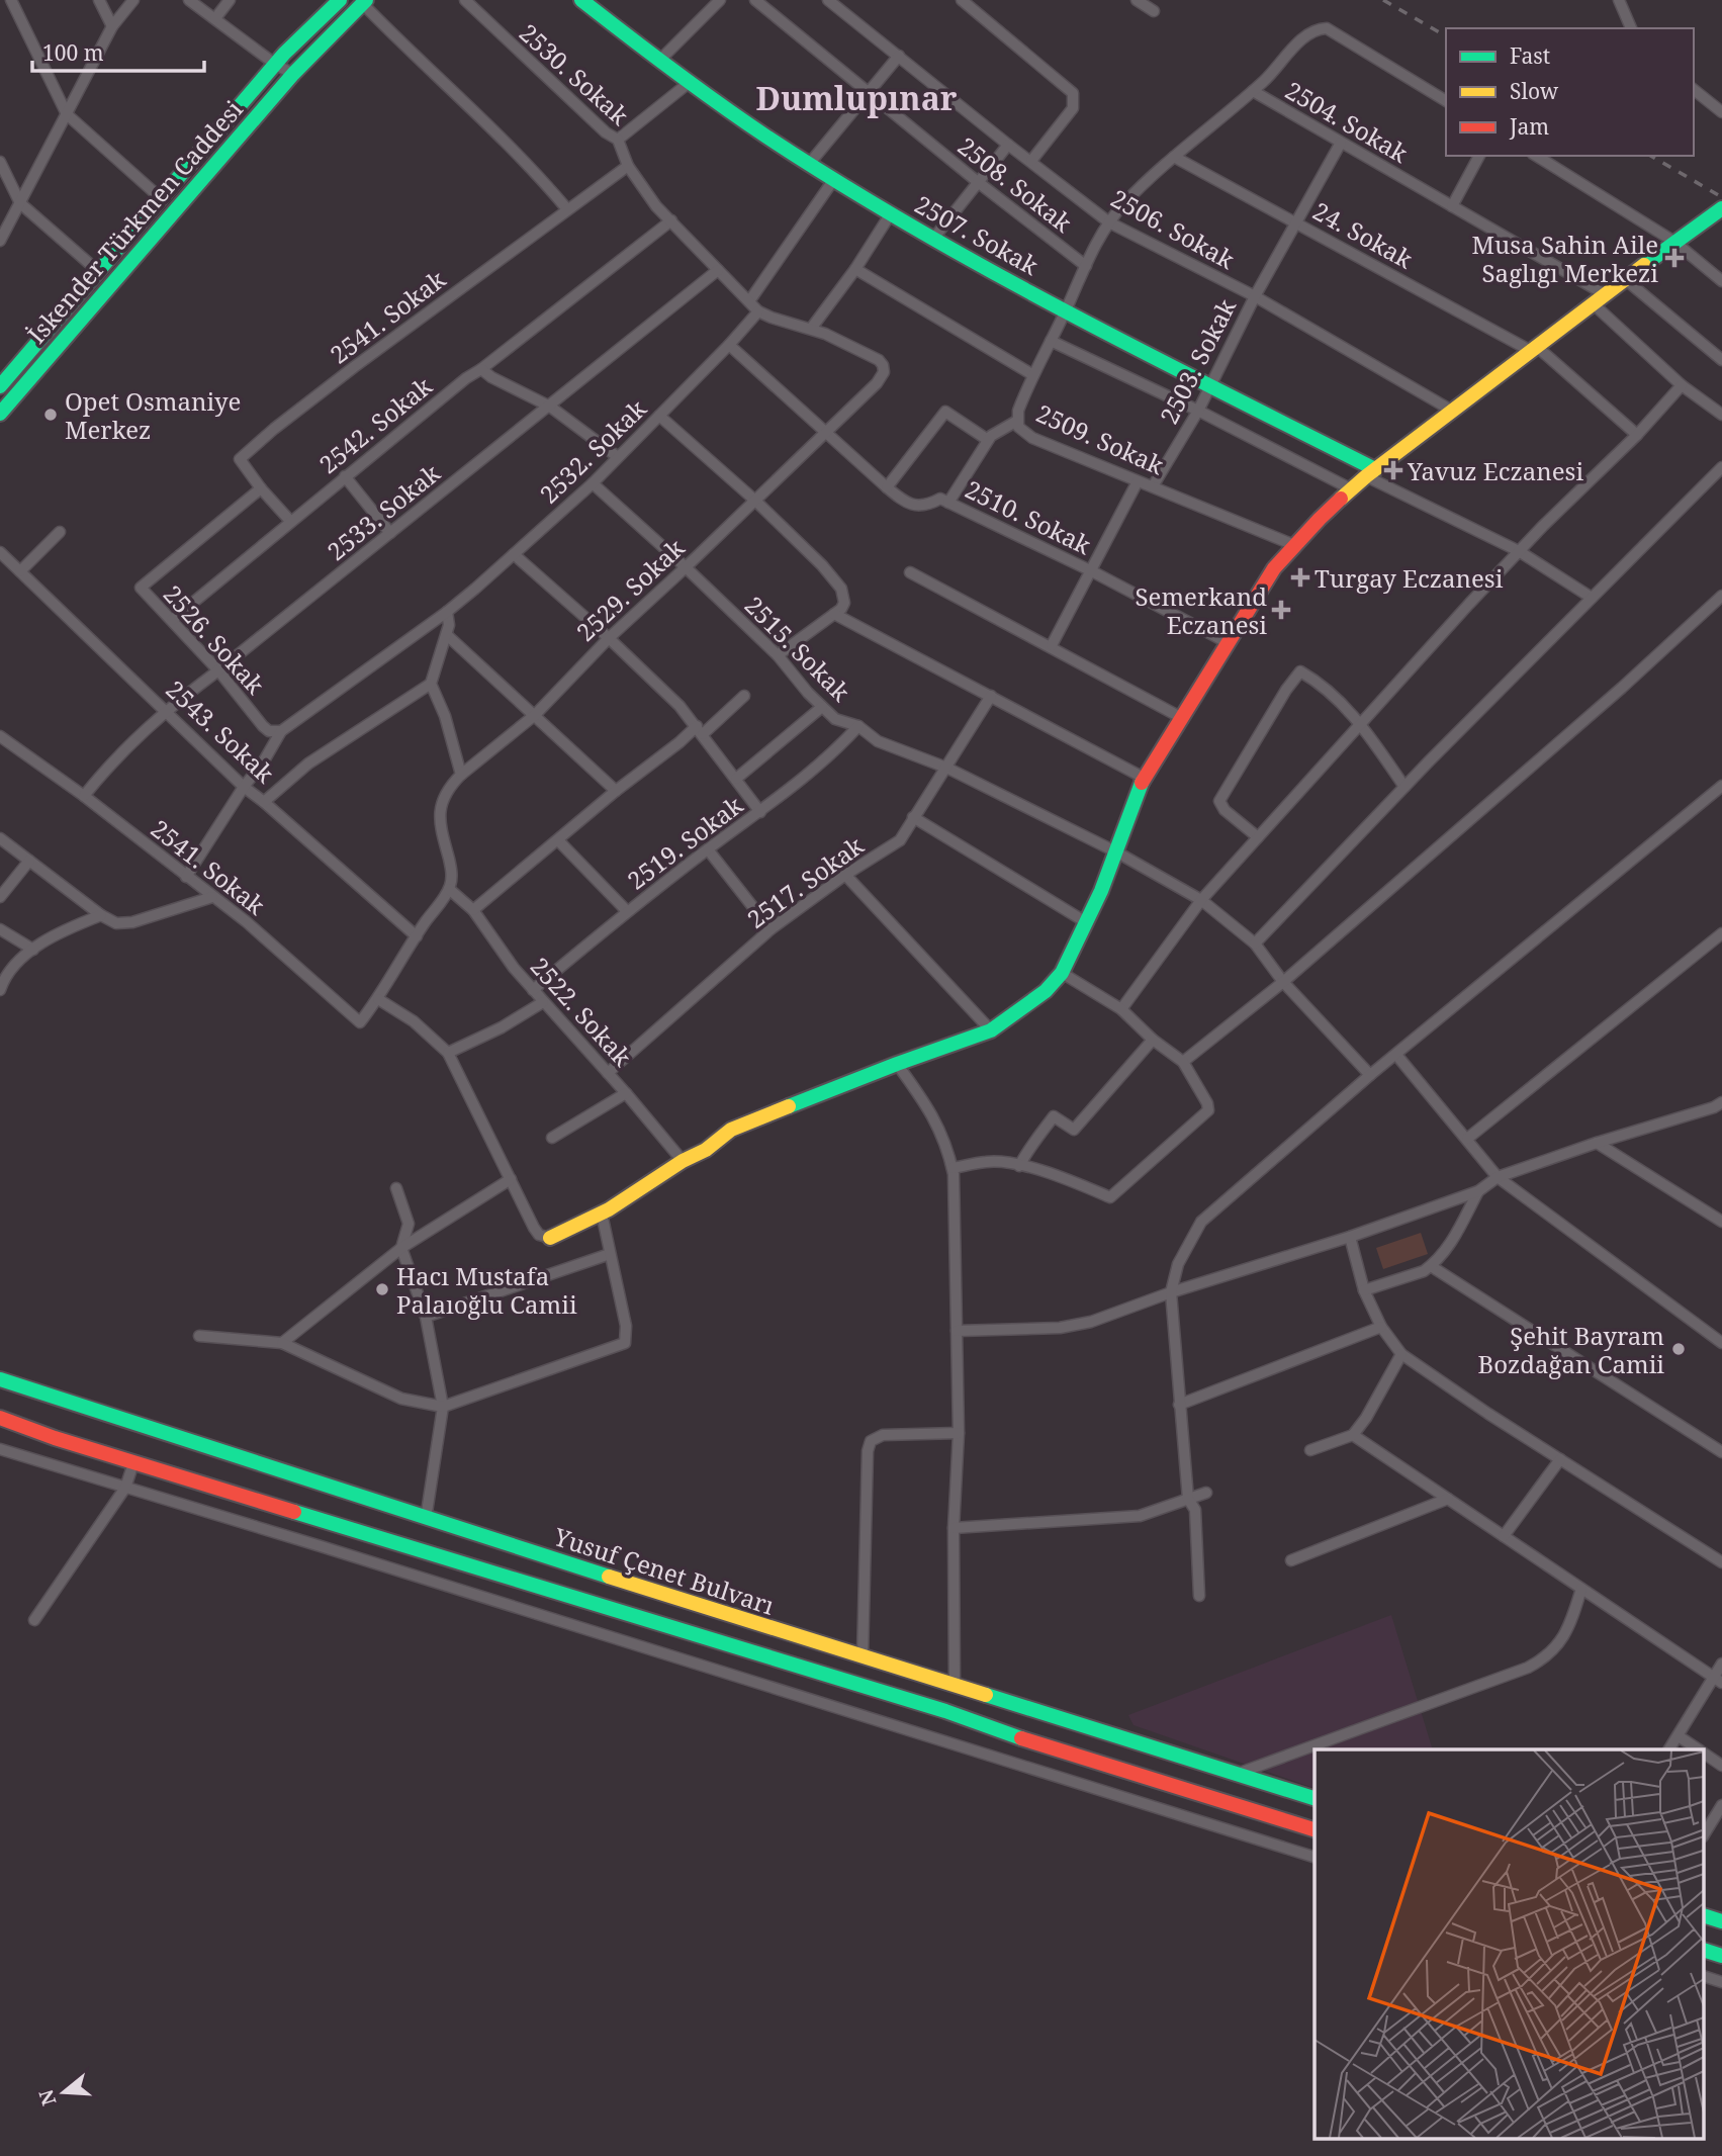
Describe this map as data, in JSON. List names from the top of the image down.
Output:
{
  "streets": {
    "main road": ["İskender Türkmen Caddesi", "2507. Sokak", "Yusuf Çenet Bulvarı"],
    "street": [
      "2530. Sokak",
      "2504. Sokak",
      "2508. Sokak",
      "2506. Sokak",
      "24. Sokak",
      "2541. Sokak",
      "2503. Sokak",
      "2542. Sokak",
      "2509. Sokak",
      "2532. Sokak",
      "2533. Sokak",
      "2510. Sokak",
      "2529. Sokak",
      "2526. Sokak",
      "2515. Sokak",
      "2543. Sokak",
      "2519. Sokak",
      "2517. Sokak",
      "2522. Sokak"
    ]
  },
  "crossings": [
    ["2530. Sokak", "2541. Sokak"],
    ["2530. Sokak", "2542. Sokak"],
    ["2530. Sokak", "2532. Sokak"],
    ["2530. Sokak", "2533. Sokak"],
    ["2504. Sokak", "2506. Sokak"],
    ["2504. Sokak", "24. Sokak"],
    ["2504. Sokak", "2503. Sokak"],
    ["2504. Sokak", "2509. Sokak"],
    ["2508. Sokak", "2509. Sokak"],
    ["2506. Sokak", "2503. Sokak"],
    ["2506. Sokak", "2509. Sokak"],
    ["2507. Sokak", "2503. Sokak"],
    ["2507. Sokak", "2509. Sokak"],
    ["24. Sokak", "2503. Sokak"],
    ["2541. Sokak", "2542. Sokak"],
    ["2541. Sokak", "2533. Sokak"],
    ["2541. Sokak", "2526. Sokak"],
    ["2503. Sokak", "2509. Sokak"],
    ["2542. Sokak", "2526. Sokak"],
    ["2532. Sokak", "2510. Sokak"],
    ["2532. Sokak", "2526. Sokak"],
    ["2532. Sokak", "2515. Sokak"],
    ["2533. Sokak", "2526. Sokak"],
    ["2533. Sokak", "2543. Sokak"],
    ["2510. Sokak", "2529. Sokak"],
    ["2529. Sokak", "2515. Sokak"],
    ["2529. Sokak", "2522. Sokak"],
    ["2515. Sokak", "2519. Sokak"],
    ["2515. Sokak", "2517. Sokak"],
    ["2519. Sokak", "2522. Sokak"],
    ["2517. Sokak", "2522. Sokak"]
  ],
  "districts": ["Dumlupınar"],
  "places": {
    "health": [
      "Musa Sahin Aile Saglıgı Merkezi",
      "Yavuz Eczanesi",
      "Turgay Eczanesi",
      "Semerkand Eczanesi"
    ],
    "other": ["Opet Osmaniye Merkez", "Hacı Mustafa Palaıoğlu Camii", "Şehit Bayram Bozdağan Camii"]
  },
  "legend": ["Fast", "Slow", "Jam"],
  "scale_bar": "100 m",
  "north": "left"
}
